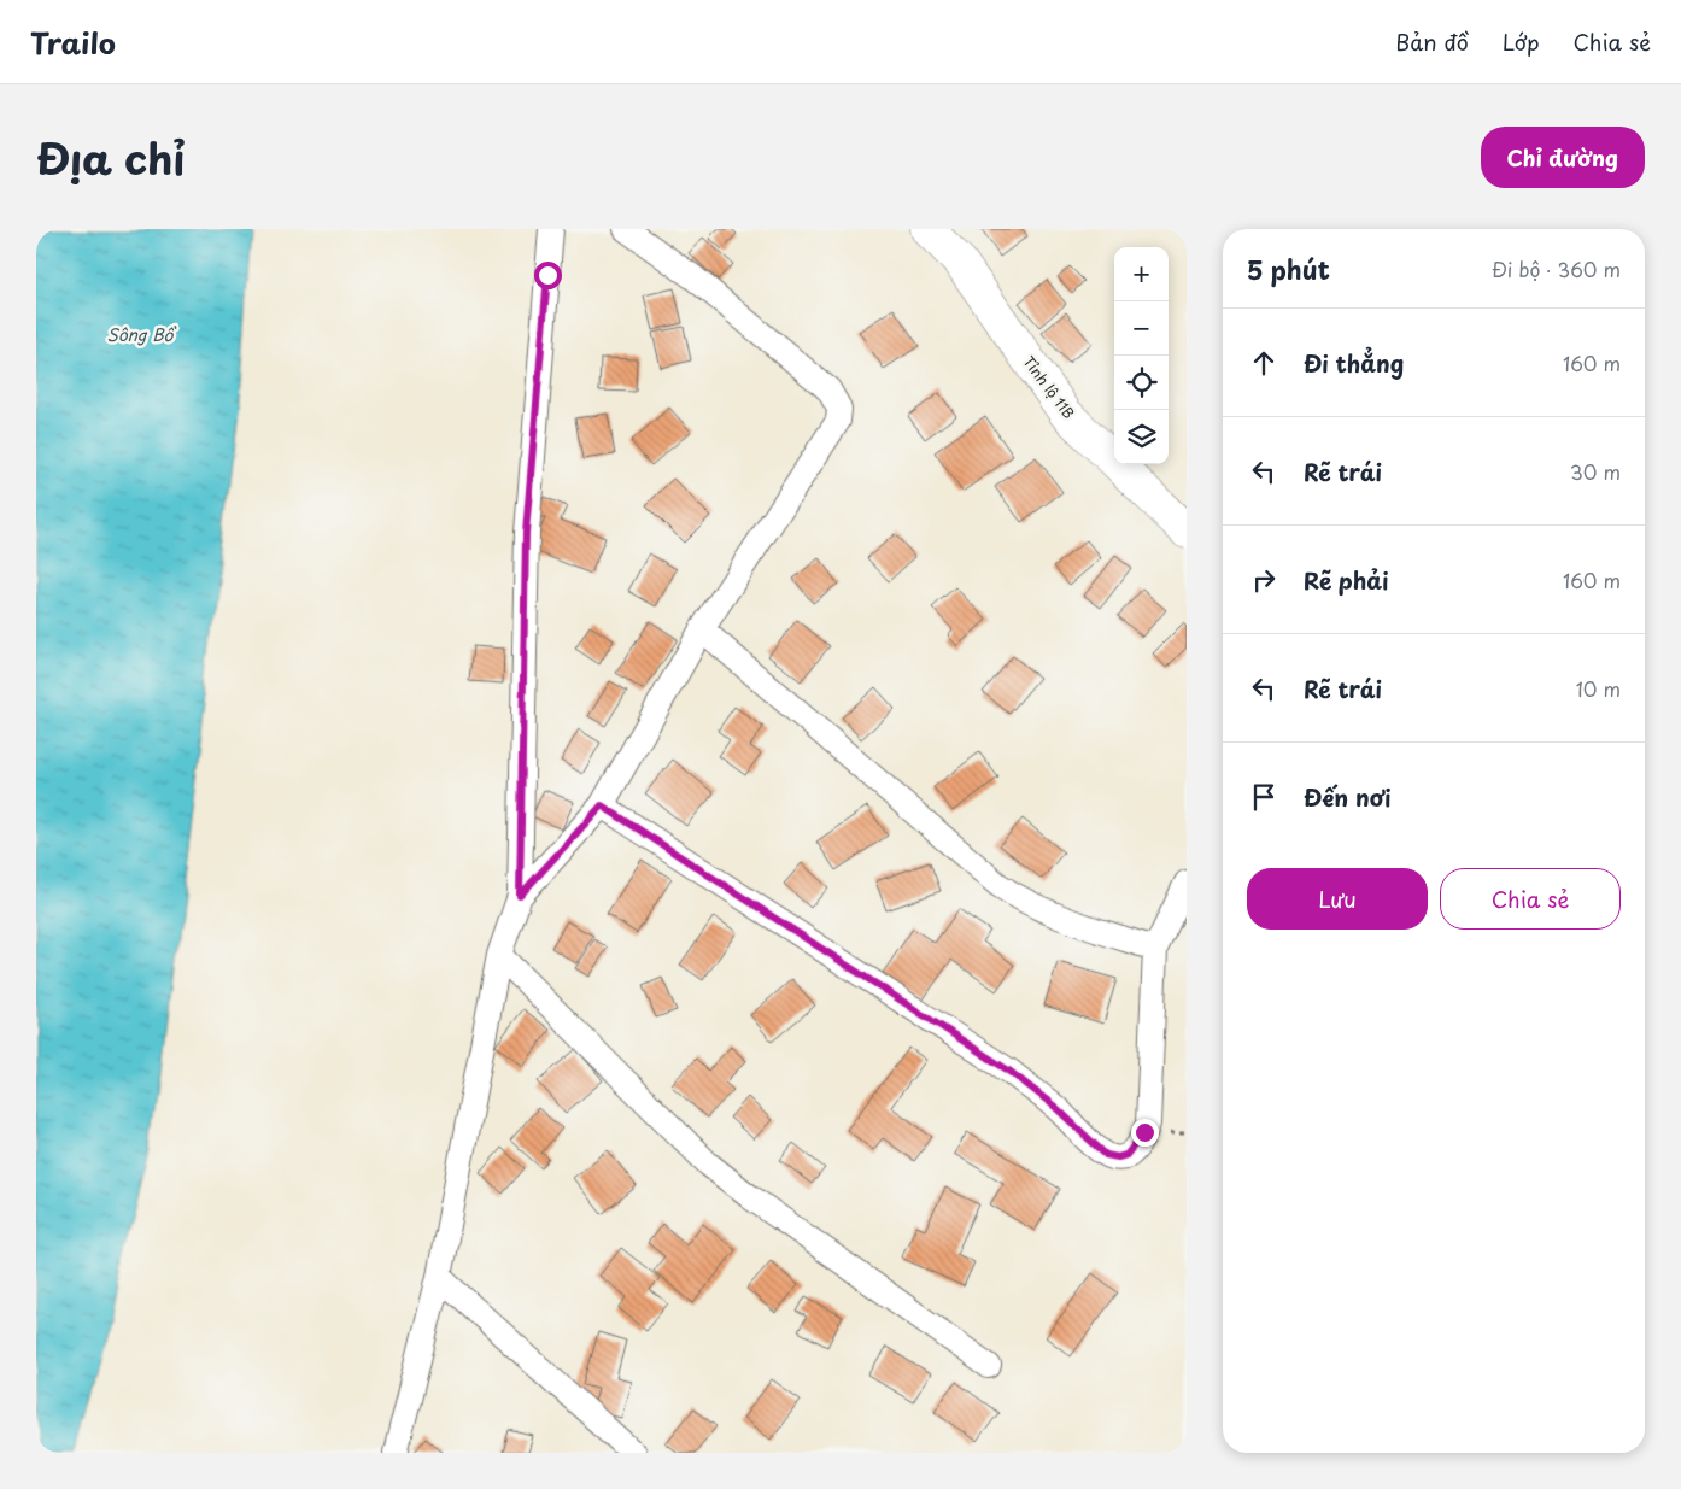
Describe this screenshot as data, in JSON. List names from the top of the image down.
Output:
{
  "streets": {
    "main road": ["Tỉnh lộ 11B"]
  },
  "water": ["Sông Bồ"],
  "page": {
    "header": "Trailo",
    "nav": ["Bản đồ", "Lớp", "Chia sẻ"],
    "title": "Địa chỉ",
    "buttons": [
      "Chỉ đường",
      ["Lưu", "Chia sẻ"]
    ],
    "heading": ["5 phút", "Đi bộ · 360 m"],
    "map_buttons": ["+", "−"],
    "list": [
      ["Đi thẳng", "160 m"],
      ["Rẽ trái", "30 m"],
      ["Rẽ phải", "160 m"],
      ["Rẽ trái", "10 m"],
      "Đến nơi"
    ]
  }
}
